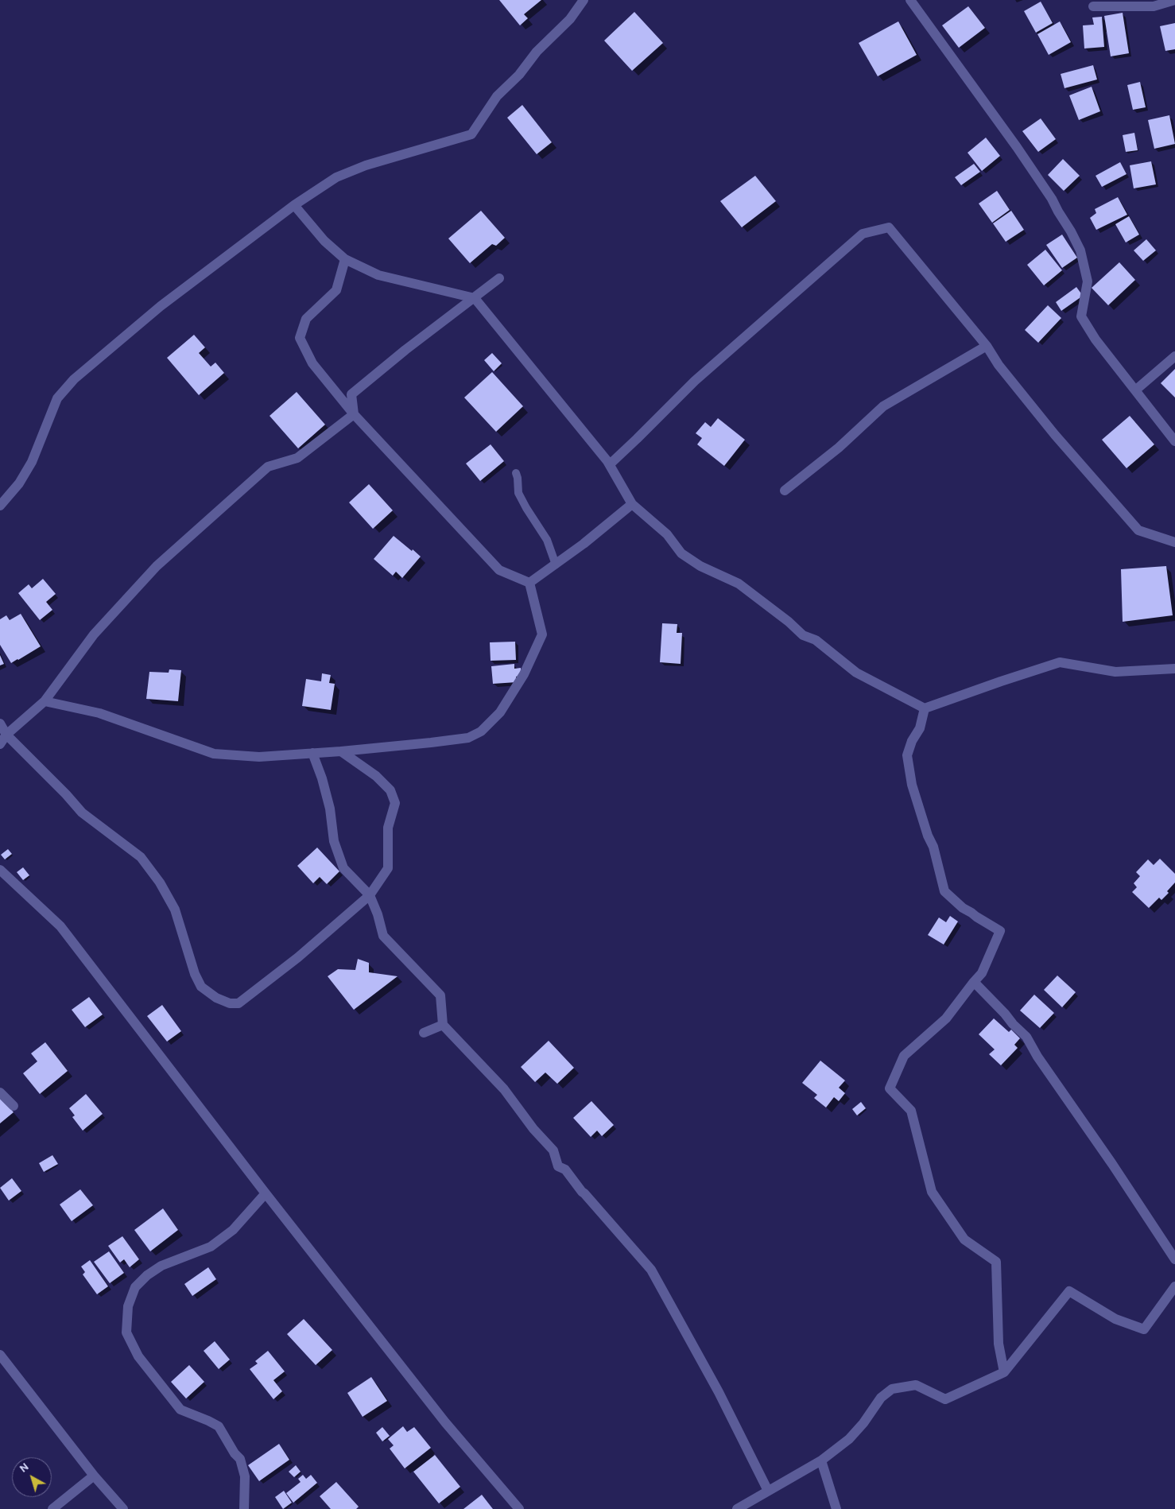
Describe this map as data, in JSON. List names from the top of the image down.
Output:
{
  "north": "top left"
}
